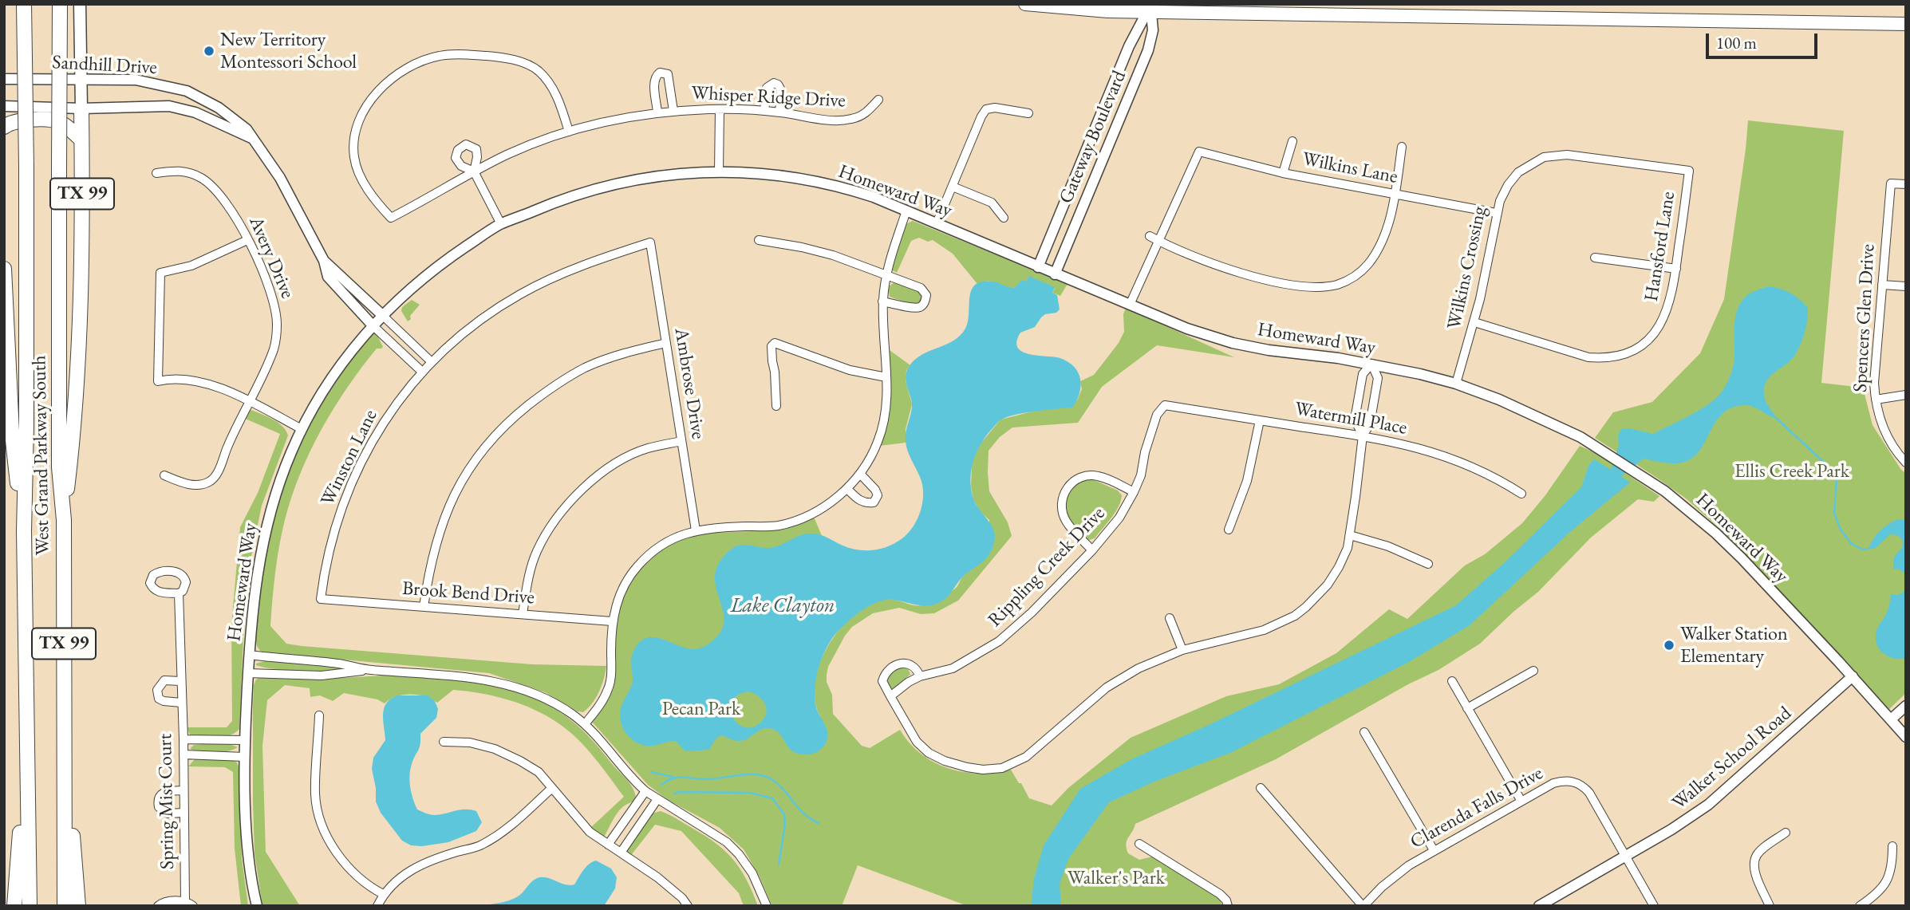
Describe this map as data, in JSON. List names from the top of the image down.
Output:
{
  "streets": {
    "highway": ["TX 99", "West Grand Parkway South"],
    "street": [
      "Sandhill Drive",
      "Whisper Ridge Drive",
      "Gateway Boulevard",
      "Wilkins Lane",
      "Homeward Way",
      "Hansford Lane",
      "Avery Drive",
      "Wilkins Crossing",
      "Spencers Glen Drive",
      "Ambrose Drive",
      "Watermill Place",
      "Winston Lane",
      "Rippling Creek Drive",
      "Brook Bend Drive",
      "Walker School Road",
      "Spring Mist Court",
      "Clarenda Falls Drive"
    ]
  },
  "crossings": [
    ["Sandhill Drive", "Homeward Way"],
    ["Sandhill Drive", "TX 99"],
    ["Sandhill Drive", "Winston Lane"],
    ["Gateway Boulevard", "Homeward Way"],
    ["Wilkins Lane", "Wilkins Crossing"],
    ["Homeward Way", "Wilkins Crossing"],
    ["Homeward Way", "Walker School Road"],
    ["TX 99", "West Grand Parkway South"],
    ["Hansford Lane", "Wilkins Crossing"],
    ["Ambrose Drive", "Winston Lane"],
    ["Watermill Place", "Rippling Creek Drive"],
    ["Winston Lane", "Brook Bend Drive"],
    ["Walker School Road", "Clarenda Falls Drive"]
  ],
  "water": ["Lake Clayton"],
  "parks": ["Ellis Creek Park", "Pecan Park", "Walker's Park"],
  "places": ["New Territory Montessori School", "Walker Station Elementary"],
  "scale_bar": "100 m"
}
